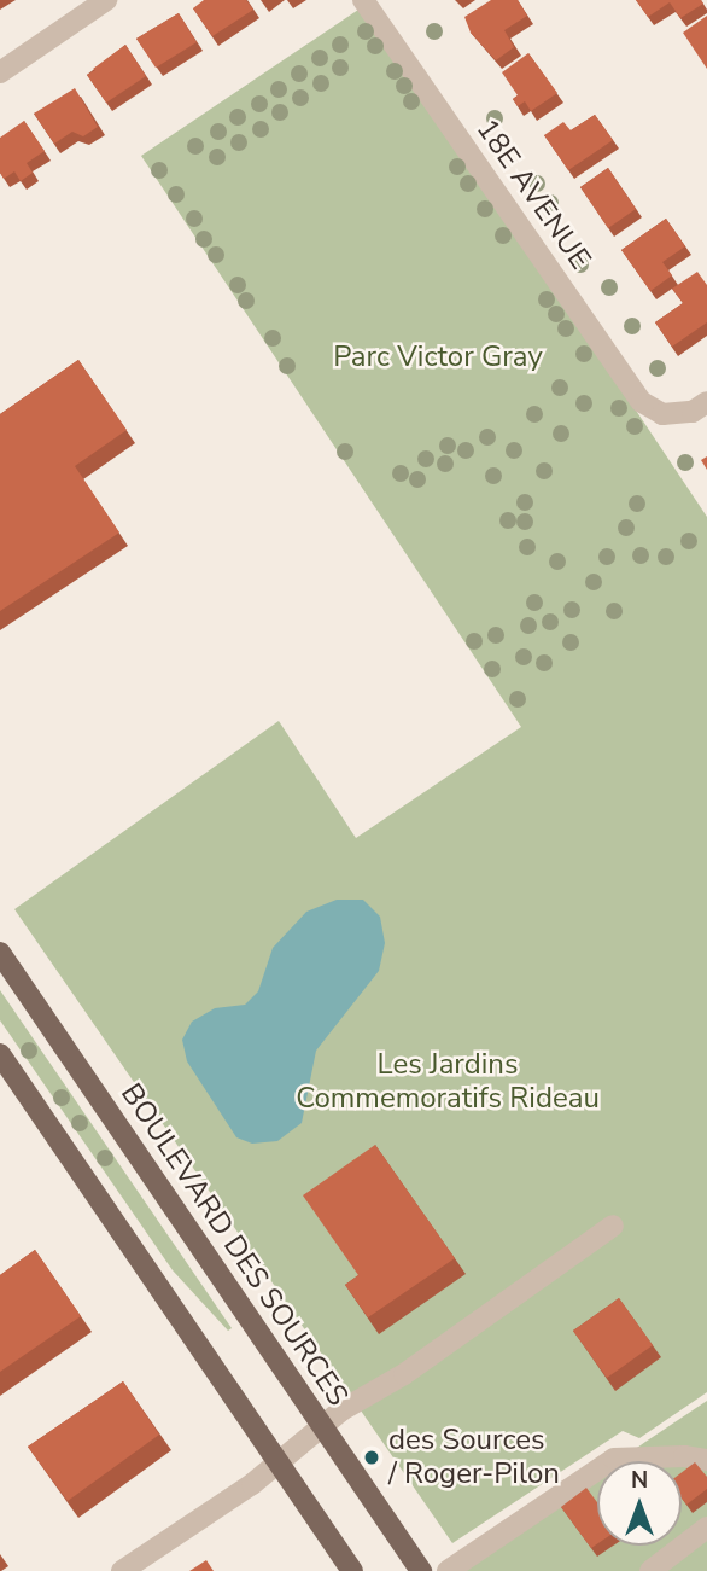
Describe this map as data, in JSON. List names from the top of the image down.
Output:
{
  "streets": {
    "main road": ["BOULEVARD DES SOURCES"],
    "street": ["18E AVENUE"]
  },
  "parks": ["Parc Victor Gray", "Les Jardins Commemoratifs Rideau"],
  "places": ["des Sources / Roger-Pilon"],
  "north": "top"
}
